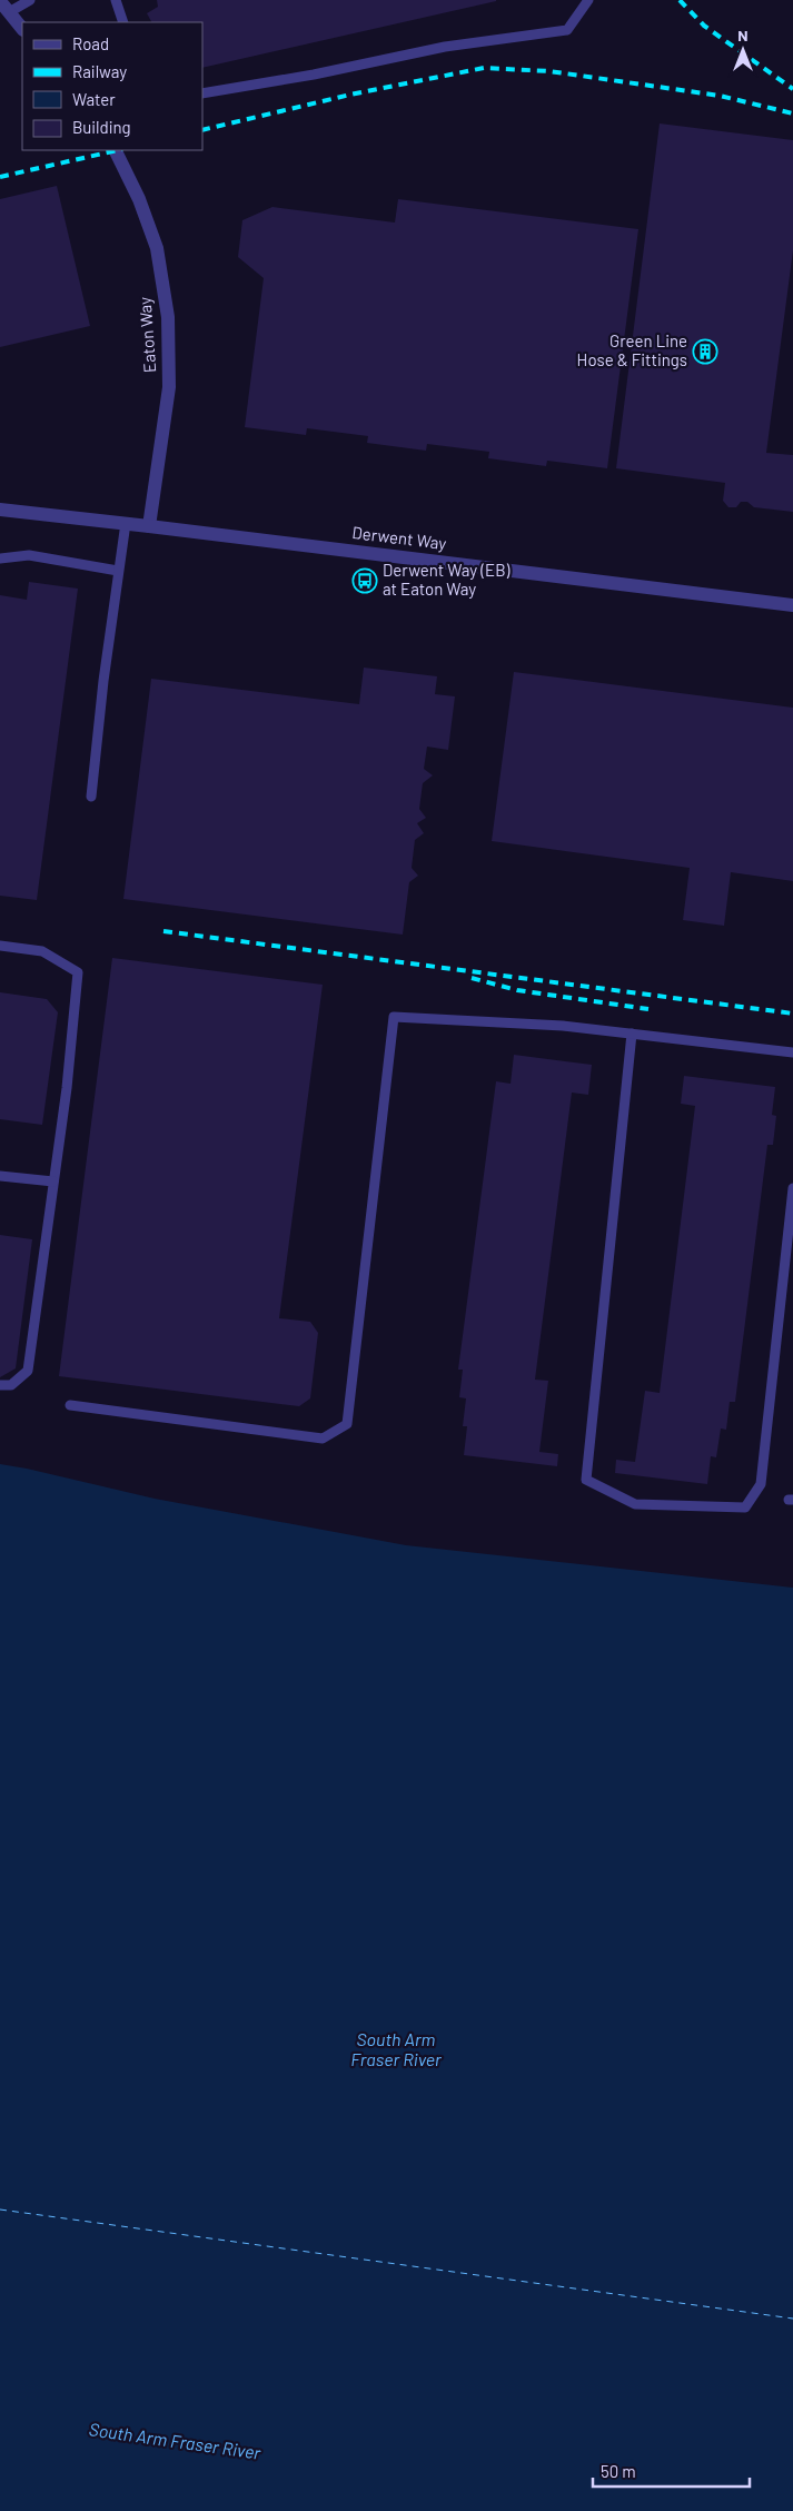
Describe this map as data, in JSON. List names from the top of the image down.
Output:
{
  "streets": {
    "street": ["Eaton Way", "Derwent Way"]
  },
  "crossings": [
    ["Eaton Way", "Derwent Way"]
  ],
  "water": ["South Arm Fraser River"],
  "places": {
    "building": ["Green Line Hose & Fittings"],
    "bus stop": ["Derwent Way (EB) at Eaton Way"]
  },
  "legend": [
    "Road",
    "Railway",
    "Water",
    "Building"
  ],
  "scale_bar": "50 m",
  "north": "top"
}
